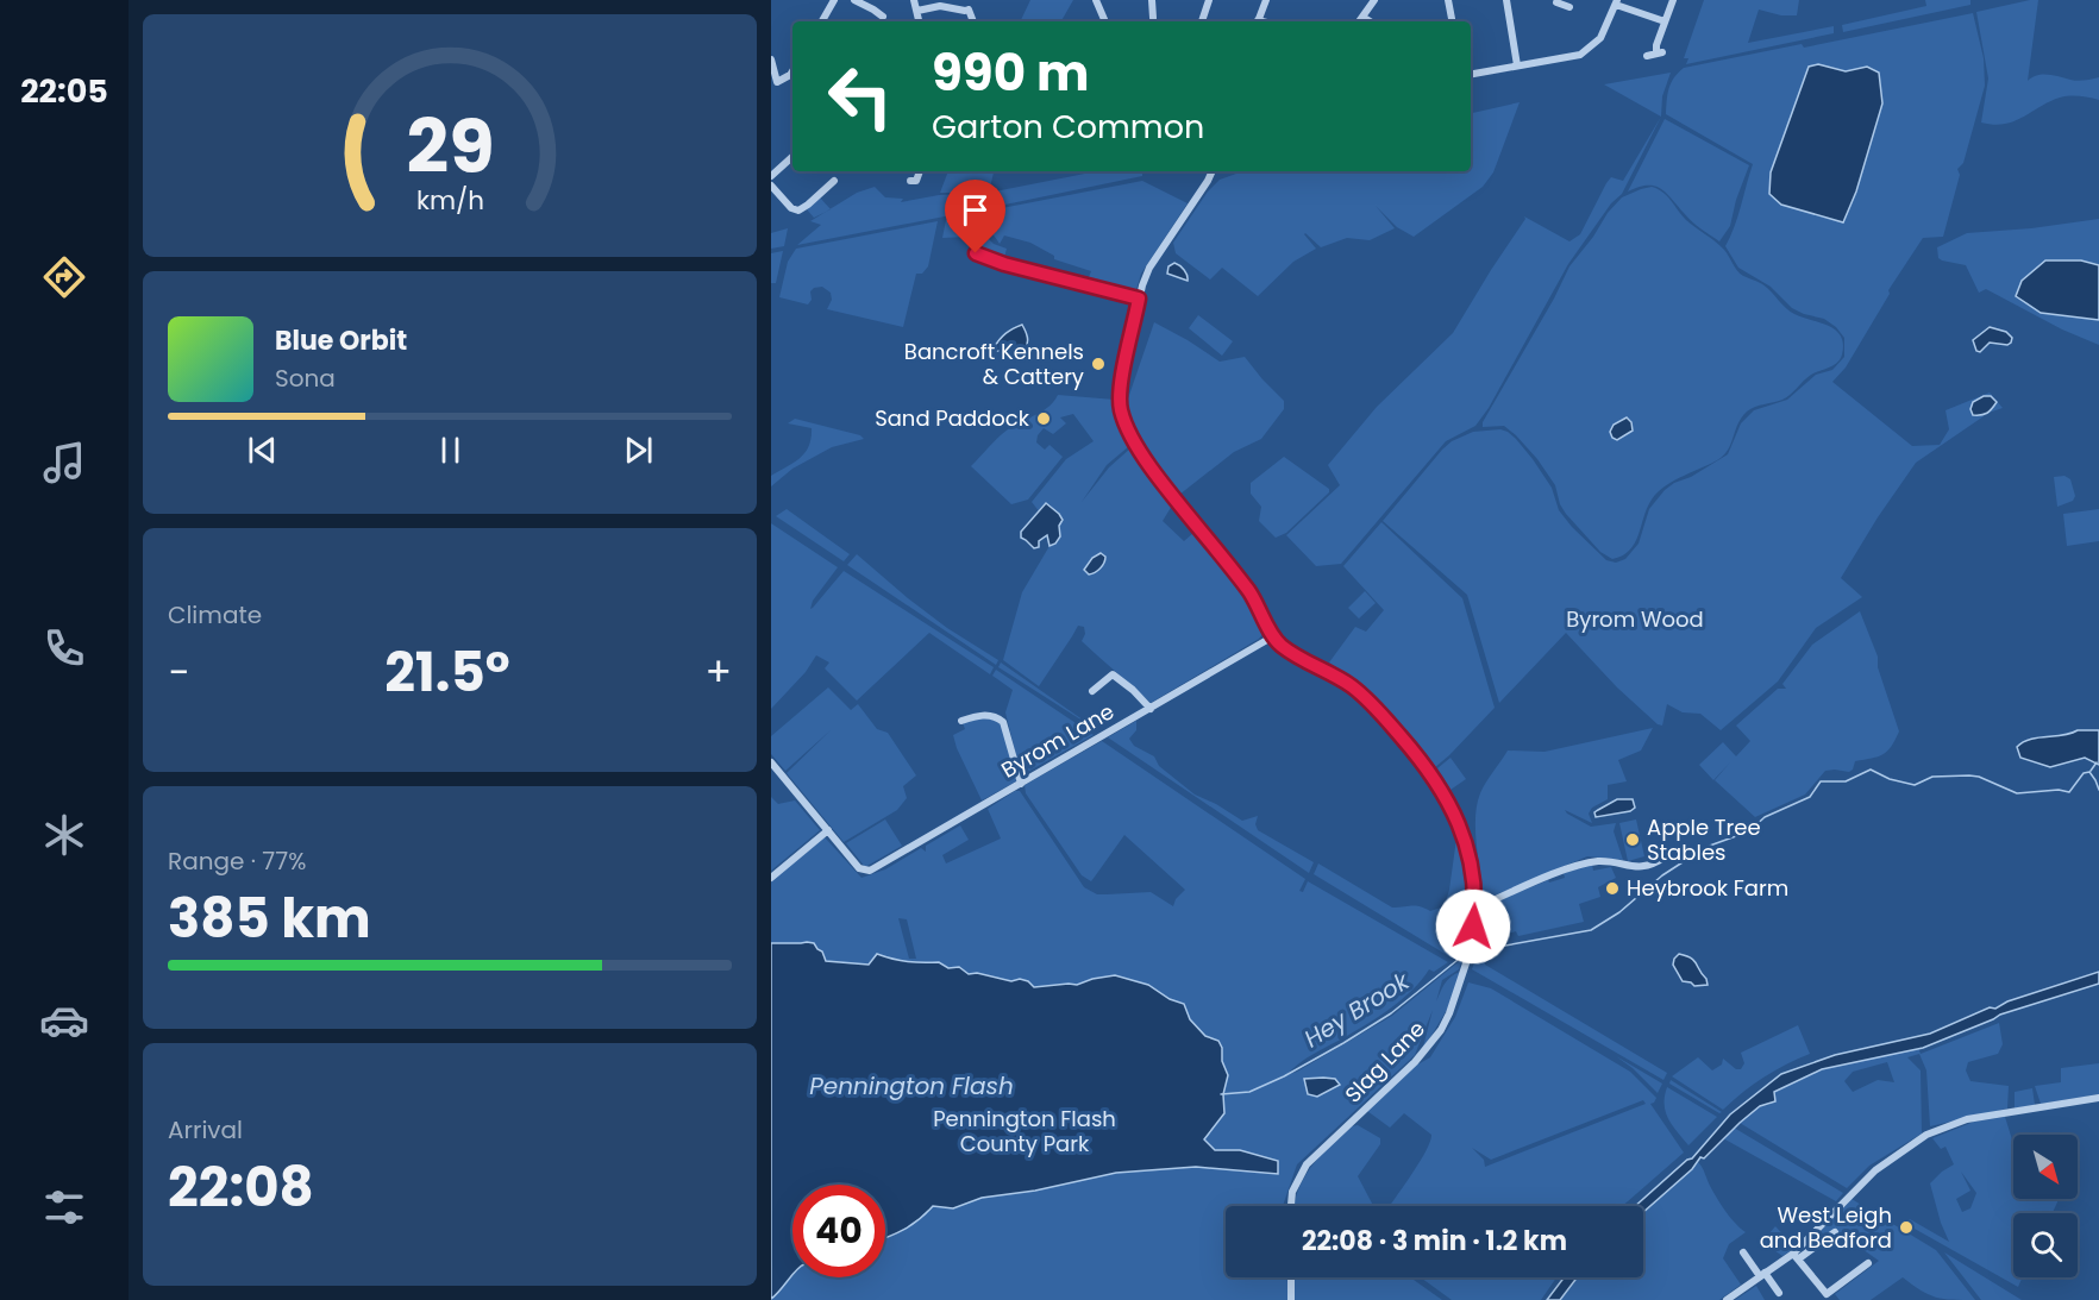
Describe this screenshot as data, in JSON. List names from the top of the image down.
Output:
{
  "streets": {
    "street": ["Byrom Lane", "Slag Lane"]
  },
  "crossings": [
    ["Byrom Lane", "Slag Lane"]
  ],
  "water": ["Hey Brook", "Pennington Flash"],
  "parks": ["Byrom Wood", "Pennington Flash County Park"],
  "places": [
    "Bancroft Kennels & Cattery",
    "Sand Paddock",
    "Apple Tree Stables",
    "Heybrook Farm",
    "West Leigh and Bedford"
  ],
  "north": "bottom right",
  "page": {
    "tabs": "22:05",
    "turn": ["990 m", "Garton Common"],
    "song": ["Blue Orbit", "Sona"],
    "tile": [
      "Climate",
      ["Range · 77%", "385 km"],
      ["Arrival", "22:08"]
    ],
    "heat": ["−", "21.5°", "+"],
    "limit": "40",
    "trip": "22:08 · 3 min · 1.2 km",
    "gauge": ["29", "km/h"]
  }
}
